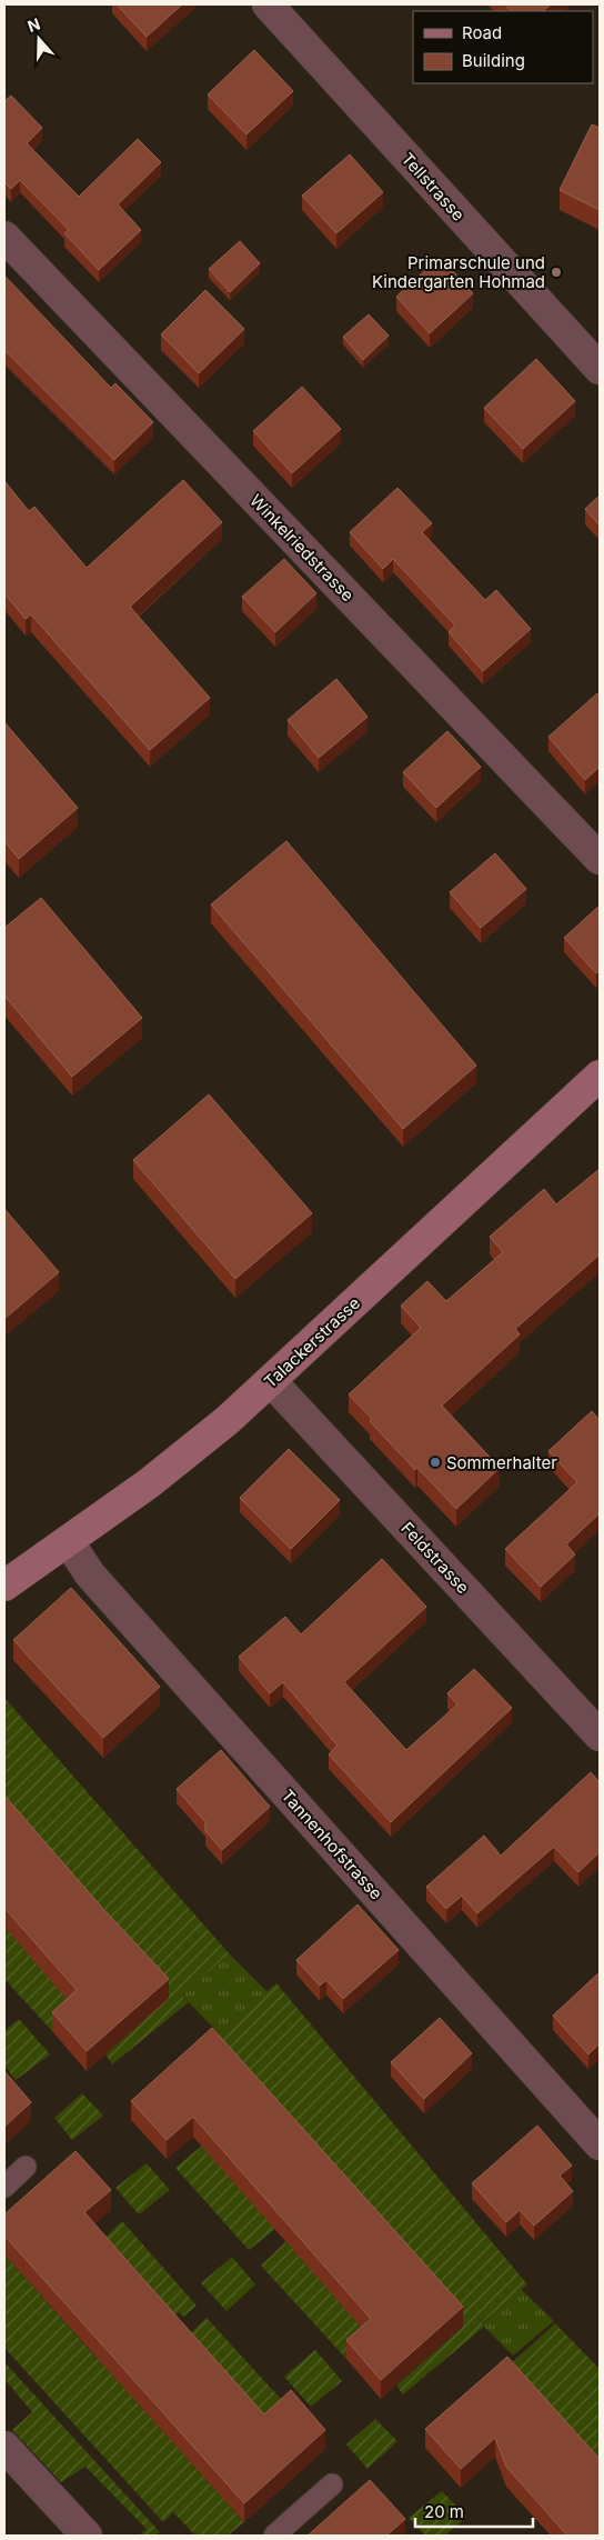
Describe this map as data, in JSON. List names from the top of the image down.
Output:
{
  "streets": {
    "main road": ["Talackerstrasse"],
    "street": [
      "Tellstrasse",
      "Winkelriedstrasse",
      "Feldstrasse",
      "Tannenhofstrasse"
    ]
  },
  "crossings": [
    ["Talackerstrasse", "Feldstrasse"],
    ["Talackerstrasse", "Tannenhofstrasse"]
  ],
  "places": ["Primarschule und Kindergarten Hohmad", "Sommerhalter"],
  "legend": ["Road", "Building"],
  "scale_bar": "20 m",
  "north": "top"
}
